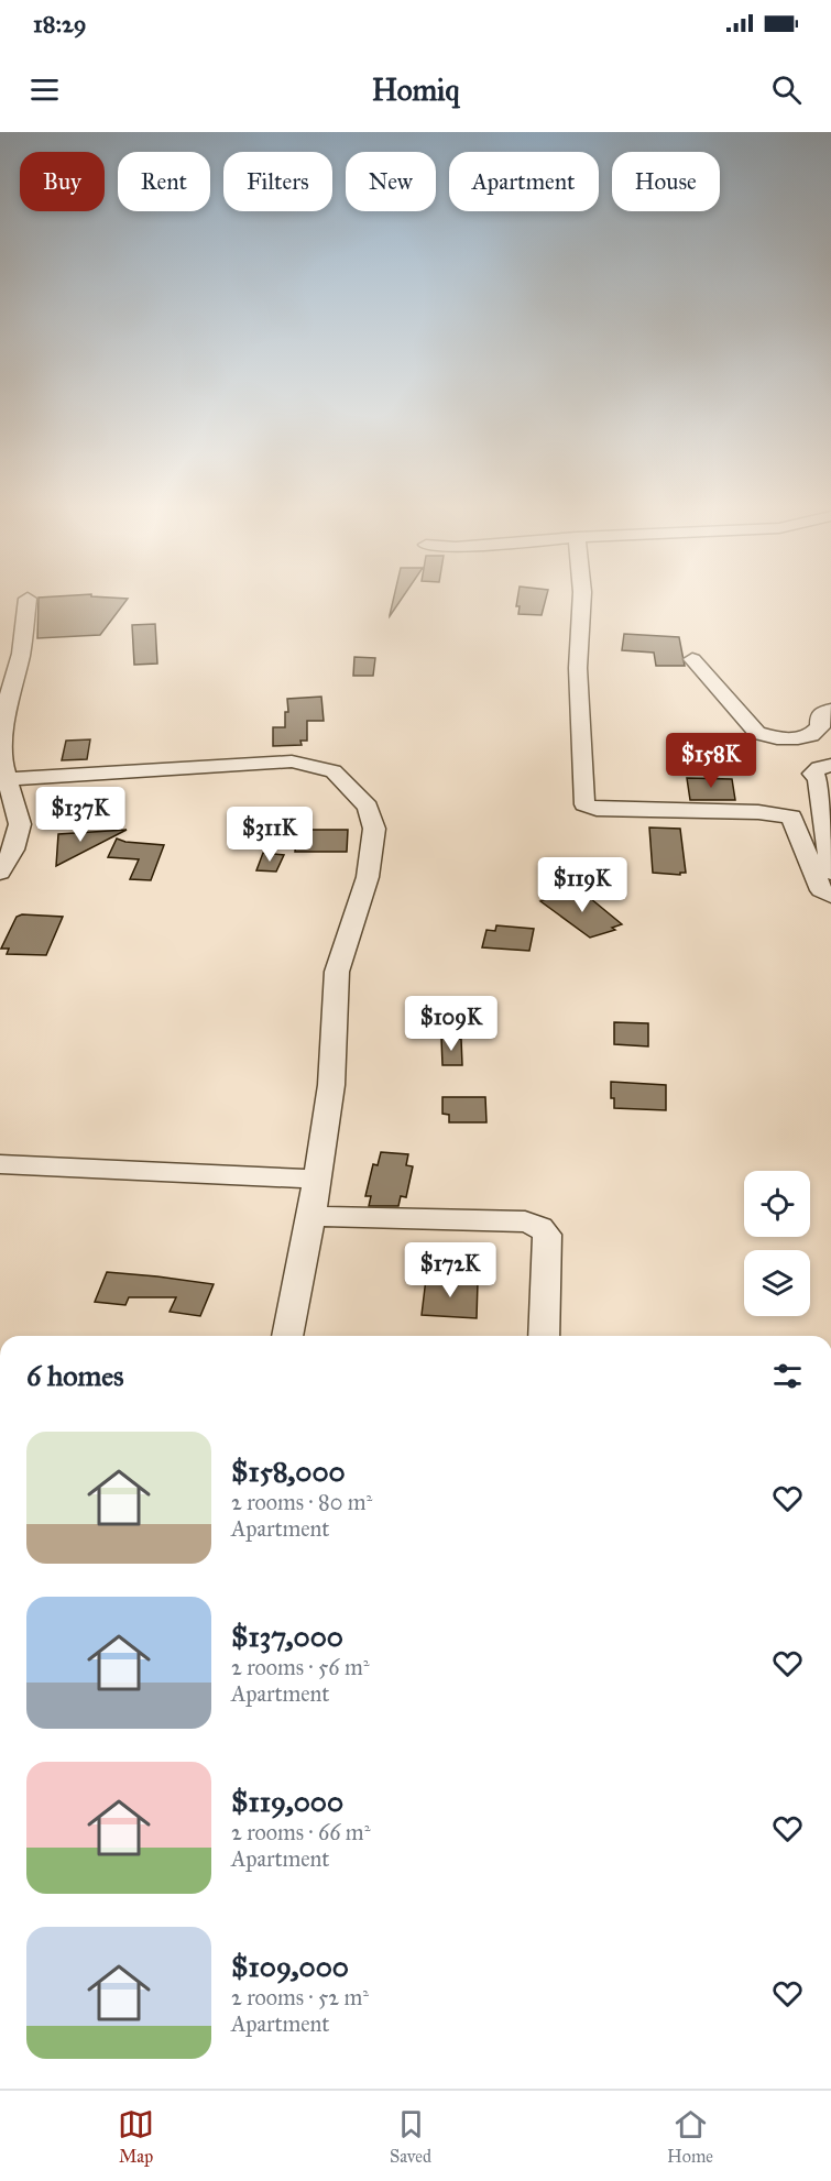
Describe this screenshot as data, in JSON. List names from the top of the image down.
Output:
{
  "page": {
    "status": "18:29",
    "header": "Homiq",
    "chip": [
      "Buy",
      "Rent",
      "Filters",
      "New",
      "Apartment",
      "House"
    ],
    "price": [
      "$158K",
      "$137K",
      "$311K",
      "$119K",
      "$109K",
      "$172K"
    ],
    "heading": "6 homes",
    "list": [
      {
        "name": "$158,000",
        "note": "2 rooms · 80 m² · Apartment"
      },
      {
        "name": "$137,000",
        "note": "2 rooms · 56 m² · Apartment"
      },
      {
        "name": "$119,000",
        "note": "2 rooms · 66 m² · Apartment"
      },
      {
        "name": "$109,000",
        "note": "2 rooms · 52 m² · Apartment"
      }
    ],
    "tabs": ["Map", "Saved", "Home"]
  }
}
